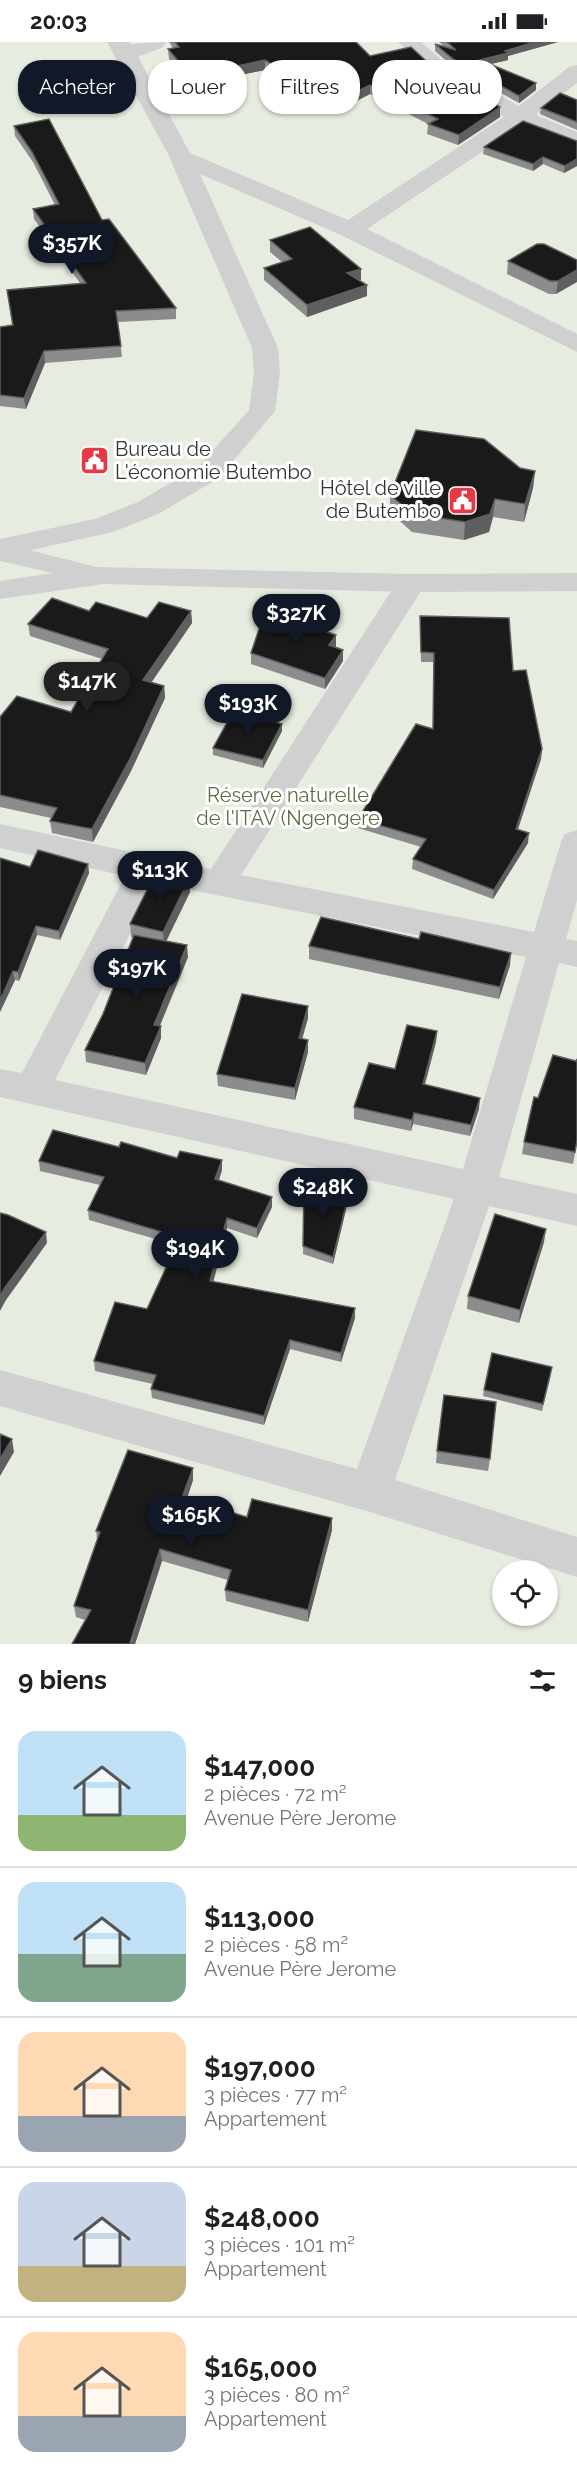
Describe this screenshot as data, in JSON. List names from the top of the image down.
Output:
{
  "parks": ["Réserve naturelle de l'ITAV (Ngengere"],
  "places": {
    "public building": ["Bureau de L'économie Butembo", "Hôtel de ville de Butembo"]
  },
  "page": {
    "status": "20:03",
    "chip": [
      "Acheter",
      "Louer",
      "Filtres",
      "Nouveau"
    ],
    "price": [
      "$357K",
      "$327K",
      "$147K",
      "$193K",
      "$113K",
      "$197K",
      "$248K",
      "$194K",
      "$165K"
    ],
    "heading": "9 biens",
    "list": [
      {
        "name": "$147,000",
        "note": "2 pièces · 72 m² · Avenue Père Jerome"
      },
      {
        "name": "$113,000",
        "note": "2 pièces · 58 m² · Avenue Père Jerome"
      },
      {
        "name": "$197,000",
        "note": "3 pièces · 77 m² · Appartement"
      },
      {
        "name": "$248,000",
        "note": "3 pièces · 101 m² · Appartement"
      },
      {
        "name": "$165,000",
        "note": "3 pièces · 80 m² · Appartement"
      }
    ]
  }
}
